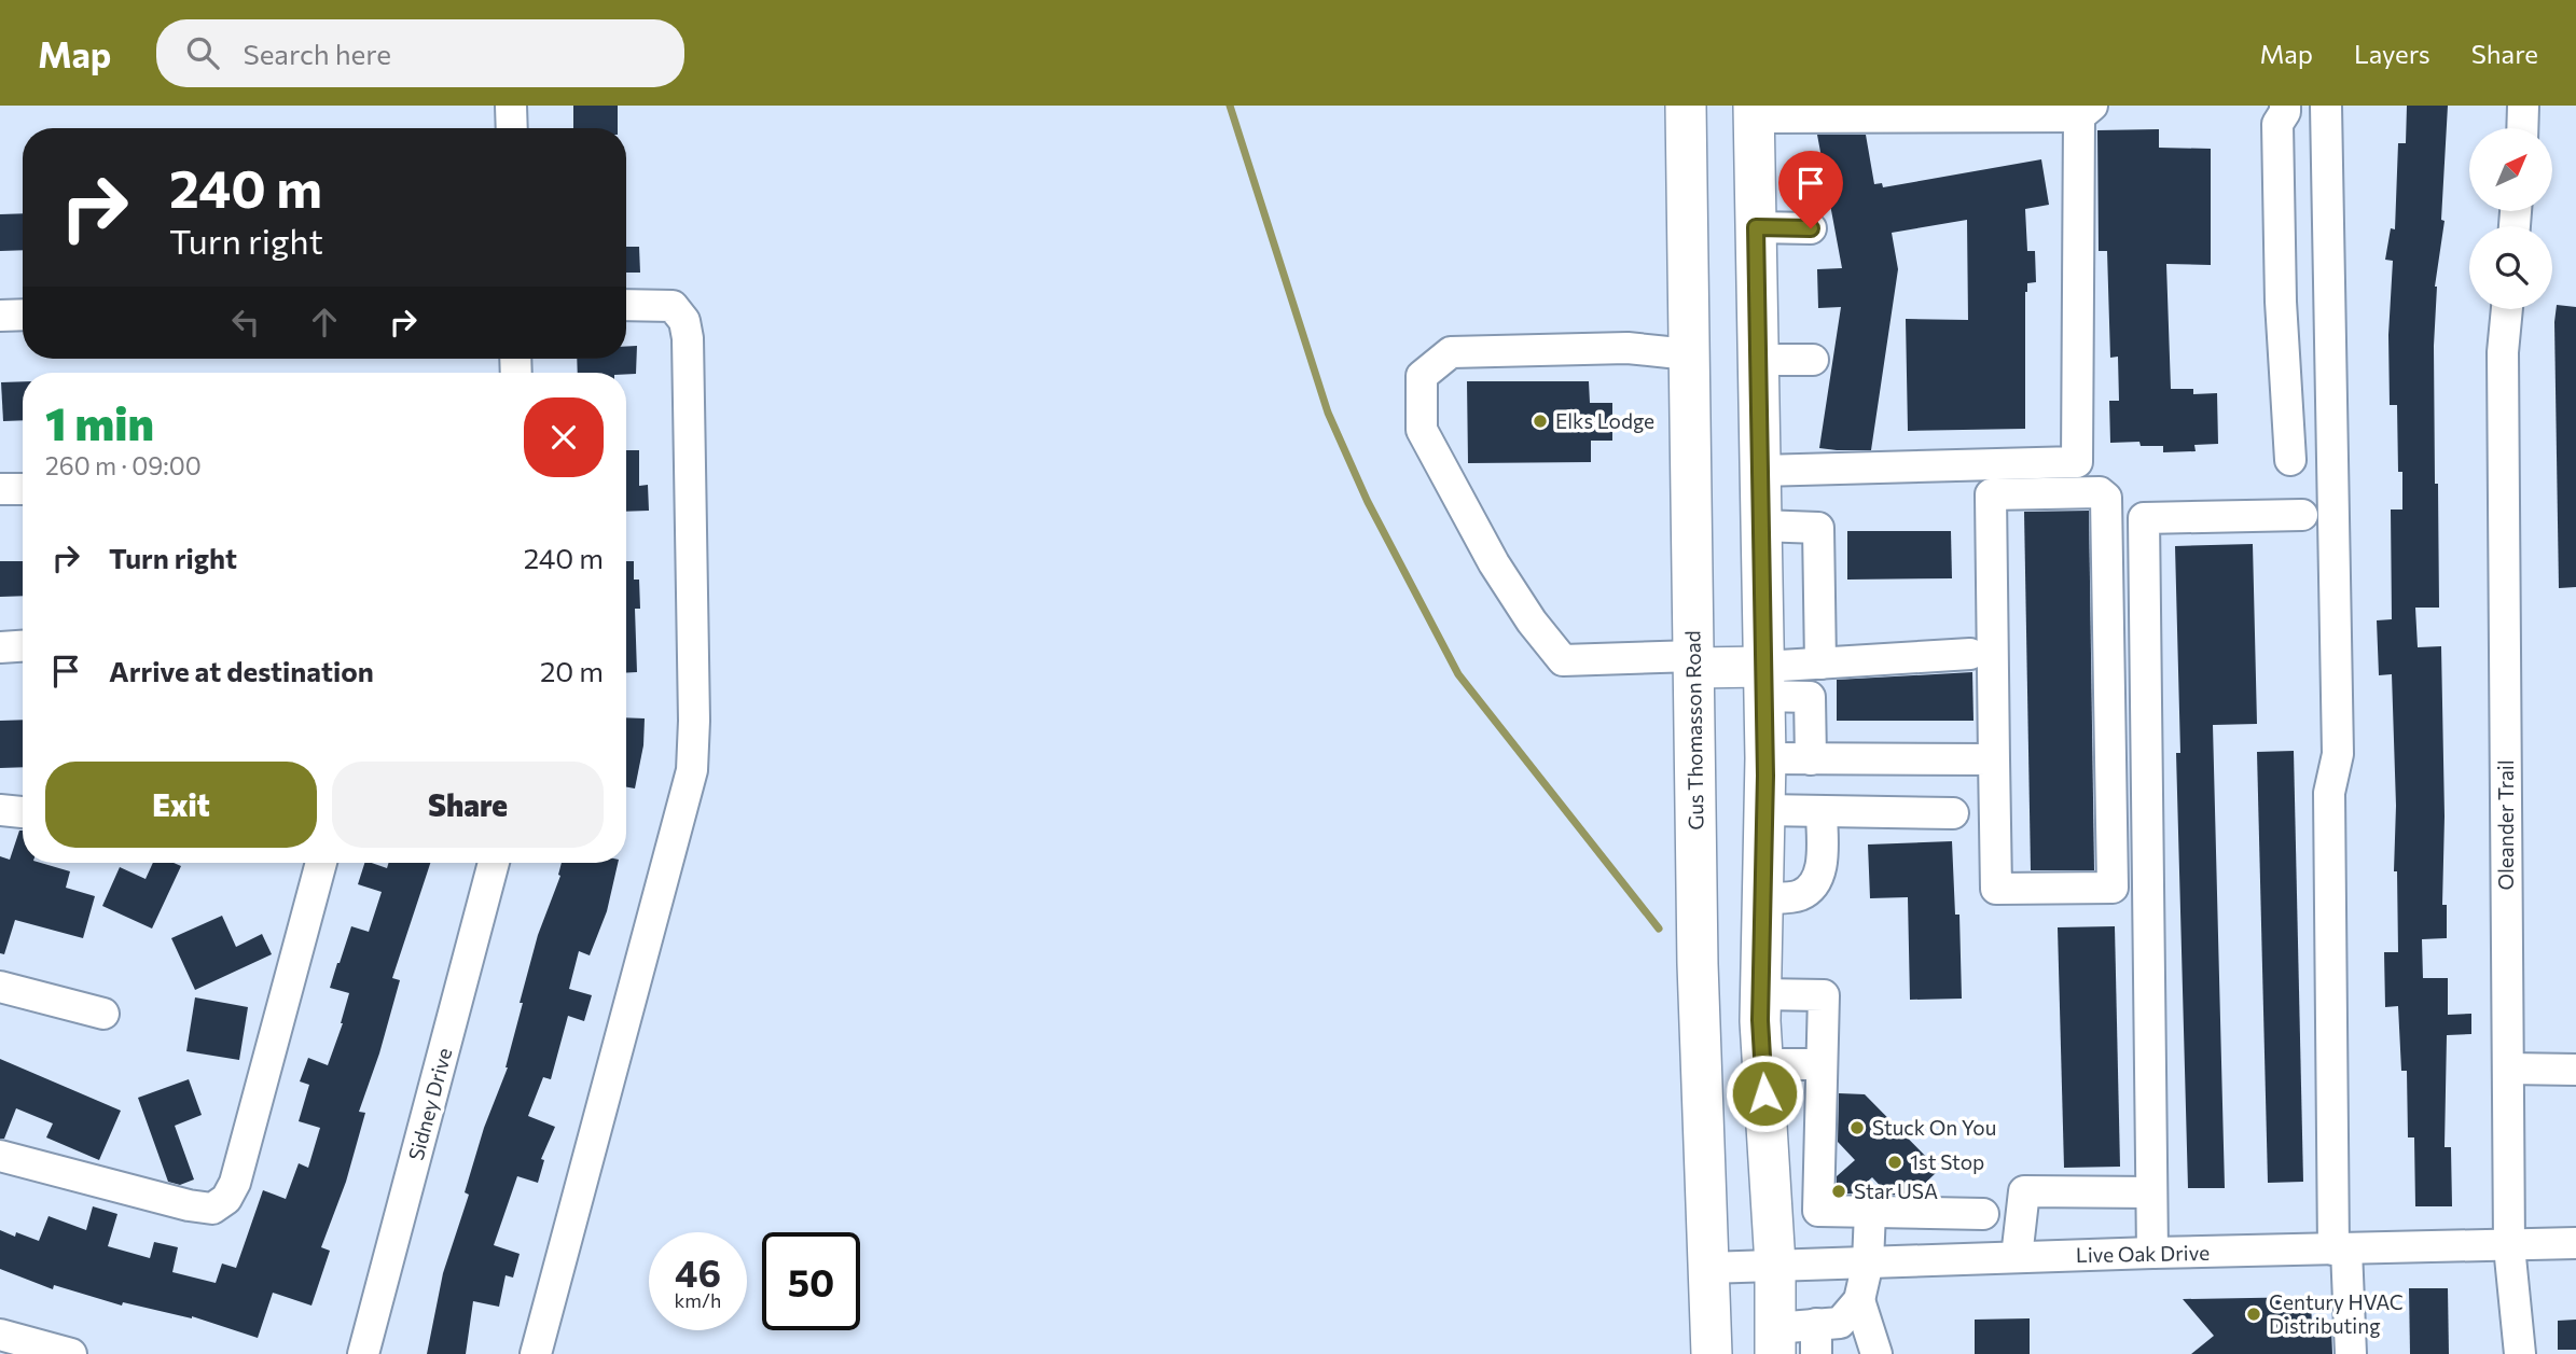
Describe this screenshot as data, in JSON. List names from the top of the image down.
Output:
{
  "streets": {
    "main road": ["Gus Thomasson Road"],
    "street": ["Oleander Trail", "Sidney Drive", "Live Oak Drive"]
  },
  "crossings": [
    ["Gus Thomasson Road", "Live Oak Drive"],
    ["Oleander Trail", "Live Oak Drive"]
  ],
  "places": [
    "Elks Lodge",
    "Stuck On You",
    "1st Stop",
    "Star USA",
    "Century HVAC Distributing"
  ],
  "north": "top right",
  "page": {
    "header": "Map",
    "search": "Search here",
    "nav": ["Map", "Layers", "Share"],
    "turn": ["240 m", "Turn right"],
    "heading": ["1 min", "260 m · 09:00"],
    "list": [
      {
        "name": "Turn right",
        "value": "240 m"
      },
      {
        "name": "Arrive at destination",
        "value": "20 m"
      }
    ],
    "buttons": ["Exit", "Share"],
    "speed": "46 km/h",
    "limit": "50"
  }
}
